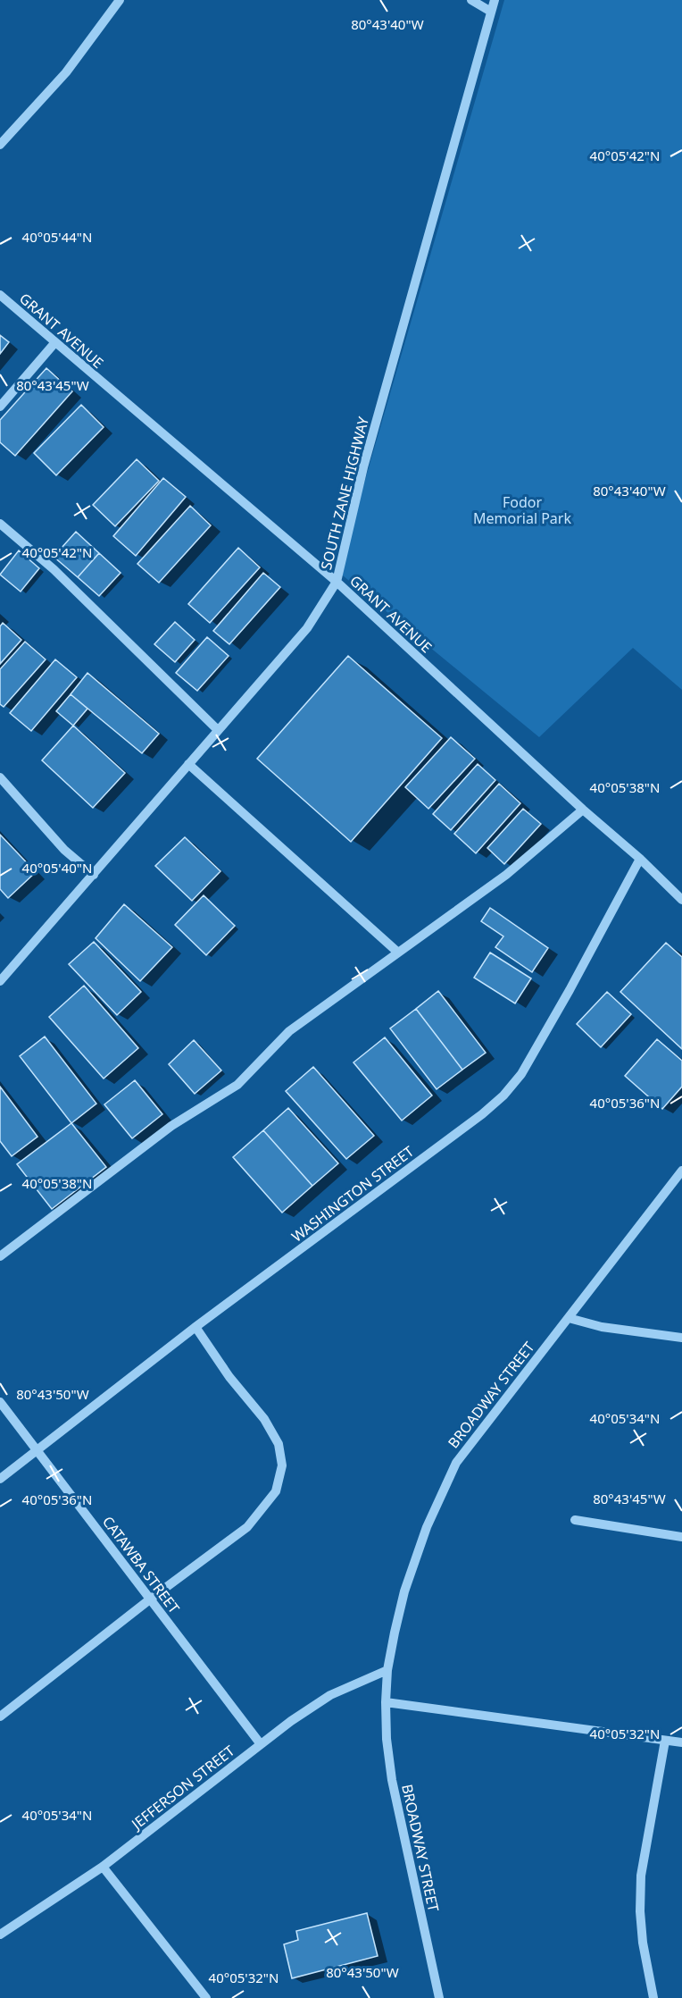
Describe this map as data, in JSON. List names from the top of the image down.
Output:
{
  "streets": {
    "street": [
      "GRANT AVENUE",
      "SOUTH ZANE HIGHWAY",
      "WASHINGTON STREET",
      "BROADWAY STREET",
      "CATAWBA STREET",
      "JEFFERSON STREET"
    ]
  },
  "crossings": [
    ["GRANT AVENUE", "SOUTH ZANE HIGHWAY"],
    ["GRANT AVENUE", "WASHINGTON STREET"],
    ["WASHINGTON STREET", "CATAWBA STREET"],
    ["BROADWAY STREET", "JEFFERSON STREET"],
    ["CATAWBA STREET", "JEFFERSON STREET"]
  ],
  "parks": ["Fodor Memorial Park"],
  "coordinates": [
    "80°43'40\"W",
    "40°05'42\"N",
    "40°05'44\"N",
    "80°43'45\"W",
    "40°05'38\"N",
    "40°05'40\"N",
    "40°05'36\"N",
    "80°43'50\"W",
    "40°05'34\"N",
    "40°05'32\"N"
  ]
}
